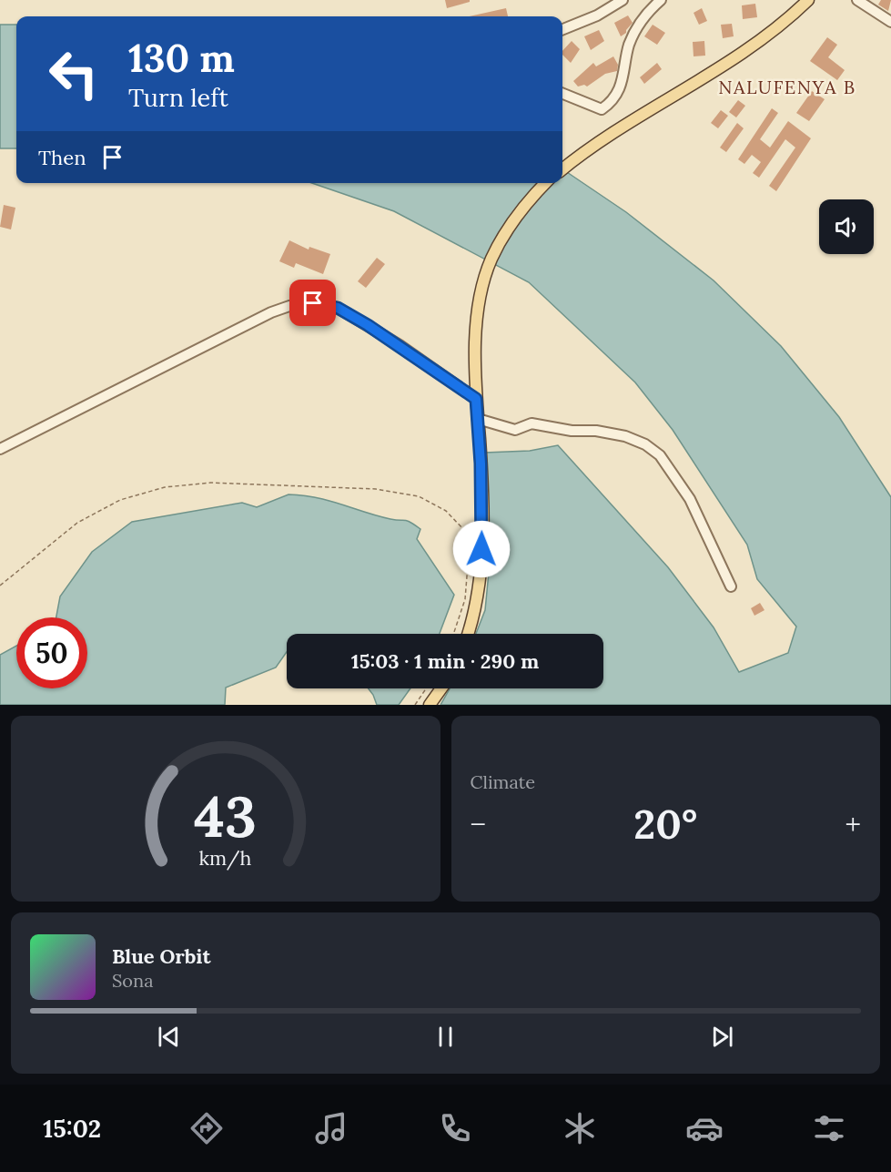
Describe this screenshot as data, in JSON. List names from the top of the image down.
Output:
{
  "districts": ["NALUFENYA B"],
  "page": {
    "turn": ["130 m", "Turn left"],
    "then": "Then",
    "limit": "50",
    "trip": "15:03 · 1 min · 290 m",
    "tile": "Climate",
    "heat": ["−", "20°", "+"],
    "song": ["Blue Orbit", "Sona"],
    "tabs": "15:02",
    "gauge": ["43", "km/h"]
  }
}
